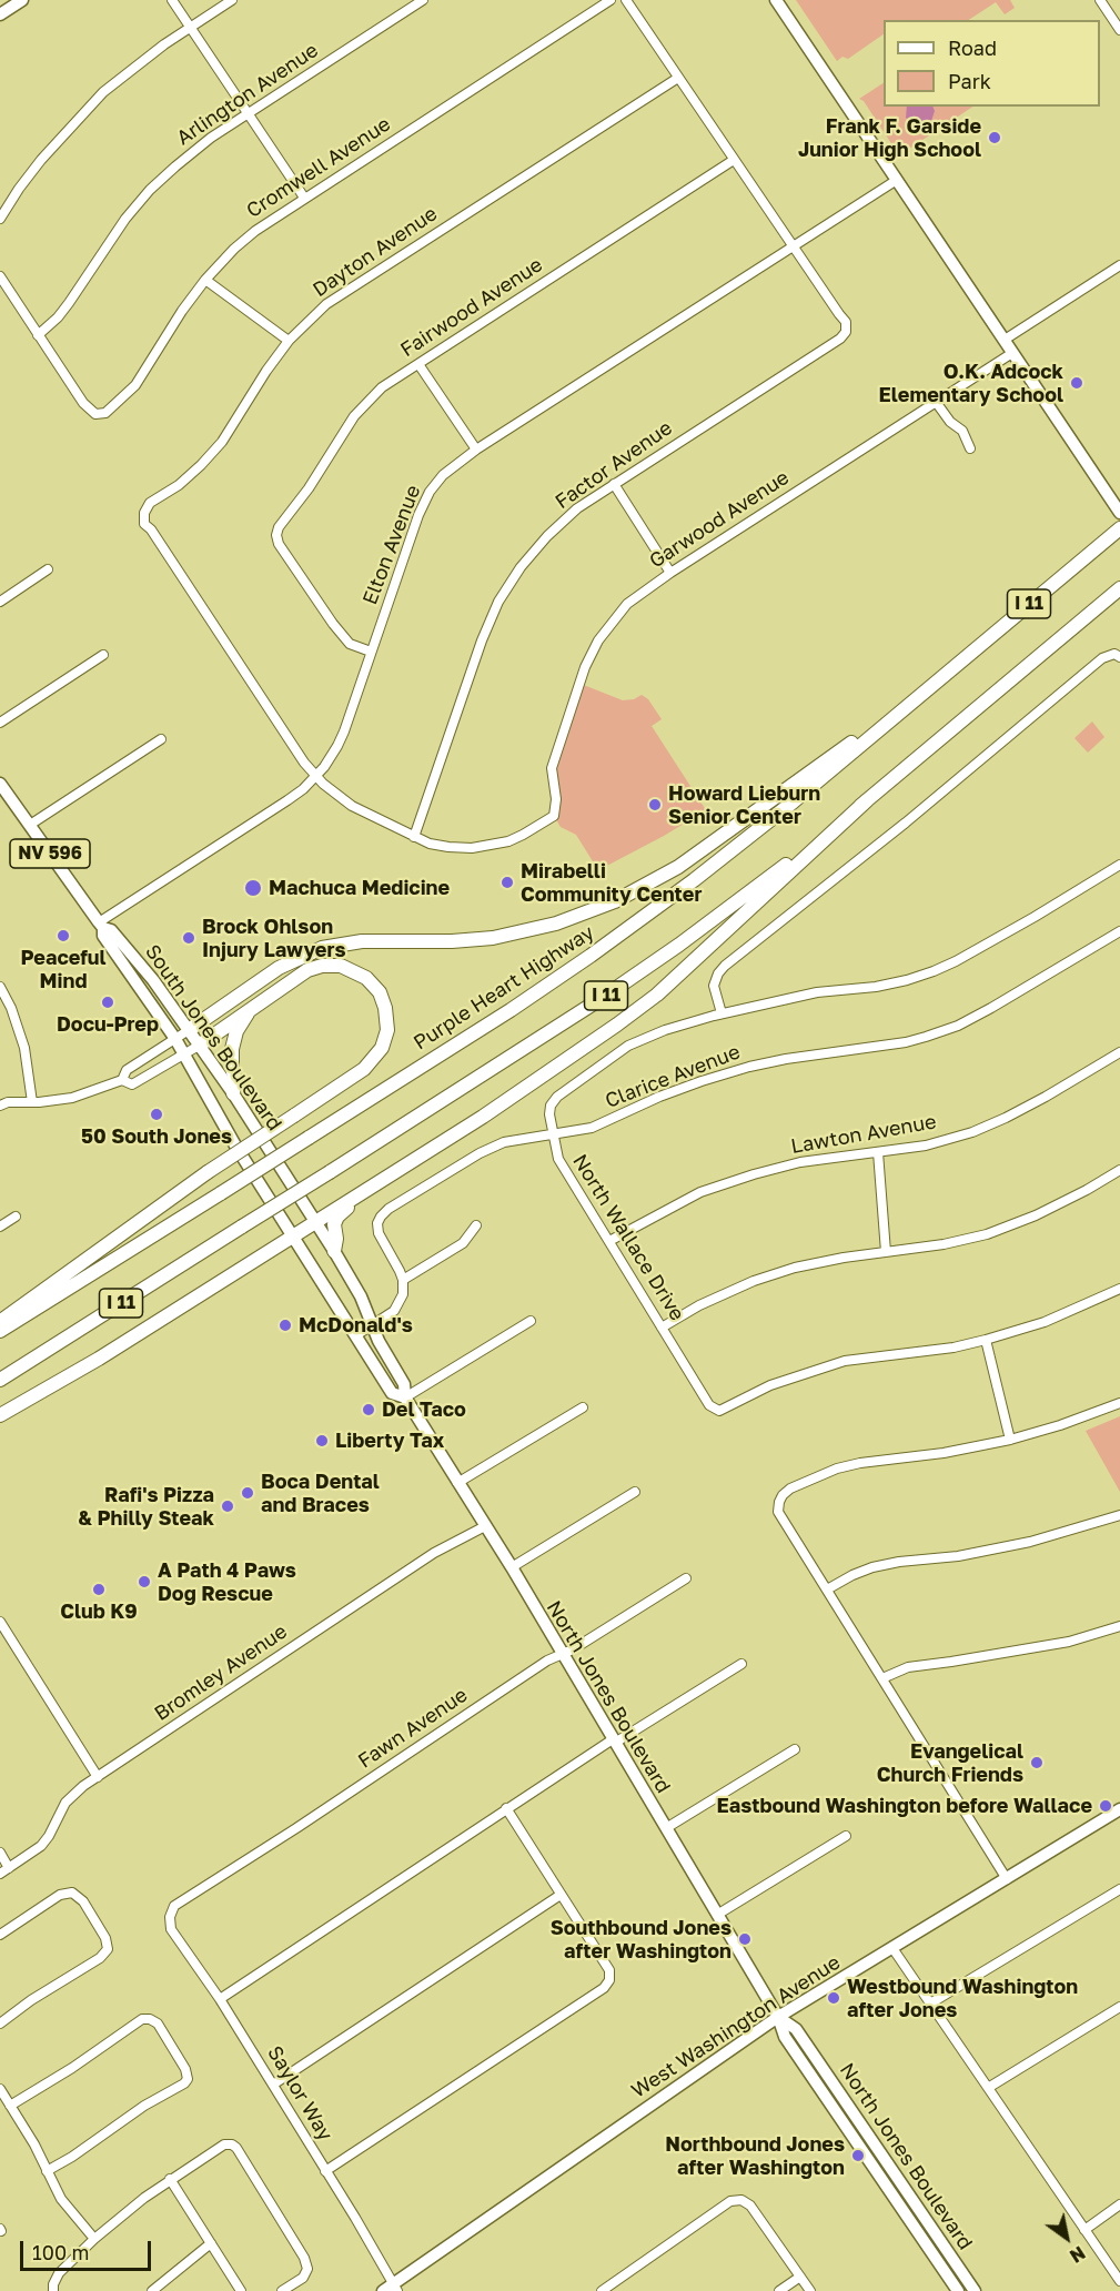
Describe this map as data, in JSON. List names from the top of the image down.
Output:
{
  "streets": {
    "highway": ["I 11", "Purple Heart Highway"],
    "main road": [
      "NV 596",
      "South Jones Boulevard",
      "North Jones Boulevard",
      "West Washington Avenue"
    ],
    "street": [
      "Arlington Avenue",
      "Cromwell Avenue",
      "Dayton Avenue",
      "Fairwood Avenue",
      "Factor Avenue",
      "Garwood Avenue",
      "Elton Avenue",
      "Clarice Avenue",
      "Lawton Avenue",
      "North Wallace Drive",
      "Bromley Avenue",
      "Fawn Avenue",
      "Saylor Way"
    ]
  },
  "crossings": [
    ["Arlington Avenue", "Cromwell Avenue"],
    ["Dayton Avenue", "Elton Avenue"],
    ["Fairwood Avenue", "Elton Avenue"],
    ["Factor Avenue", "Garwood Avenue"],
    ["Factor Avenue", "Elton Avenue"],
    ["Elton Avenue", "South Jones Boulevard"],
    ["South Jones Boulevard", "North Jones Boulevard"],
    ["Clarice Avenue", "North Wallace Drive"],
    ["Lawton Avenue", "North Wallace Drive"],
    ["Bromley Avenue", "North Jones Boulevard"],
    ["North Jones Boulevard", "Fawn Avenue"],
    ["North Jones Boulevard", "West Washington Avenue"],
    ["Fawn Avenue", "Saylor Way"],
    ["West Washington Avenue", "Saylor Way"]
  ],
  "places": [
    "Frank F. Garside Junior High School",
    "O.K. Adcock Elementary School",
    "Howard Lieburn Senior Center",
    "Mirabelli Community Center",
    "Machuca Medicine",
    "Peaceful Mind",
    "Brock Ohlson Injury Lawyers",
    "Docu-Prep",
    "50 South Jones",
    "McDonald's",
    "Del Taco",
    "Liberty Tax",
    "Boca Dental and Braces",
    "Rafi's Pizza & Philly Steak",
    "A Path 4 Paws Dog Rescue",
    "Club K9",
    "Evangelical Church Friends",
    "Eastbound Washington before Wallace",
    "Southbound Jones after Washington",
    "Westbound Washington after Jones",
    "Northbound Jones after Washington"
  ],
  "legend": ["Road", "Park"],
  "scale_bar": "100 m",
  "north": "bottom right"
}
